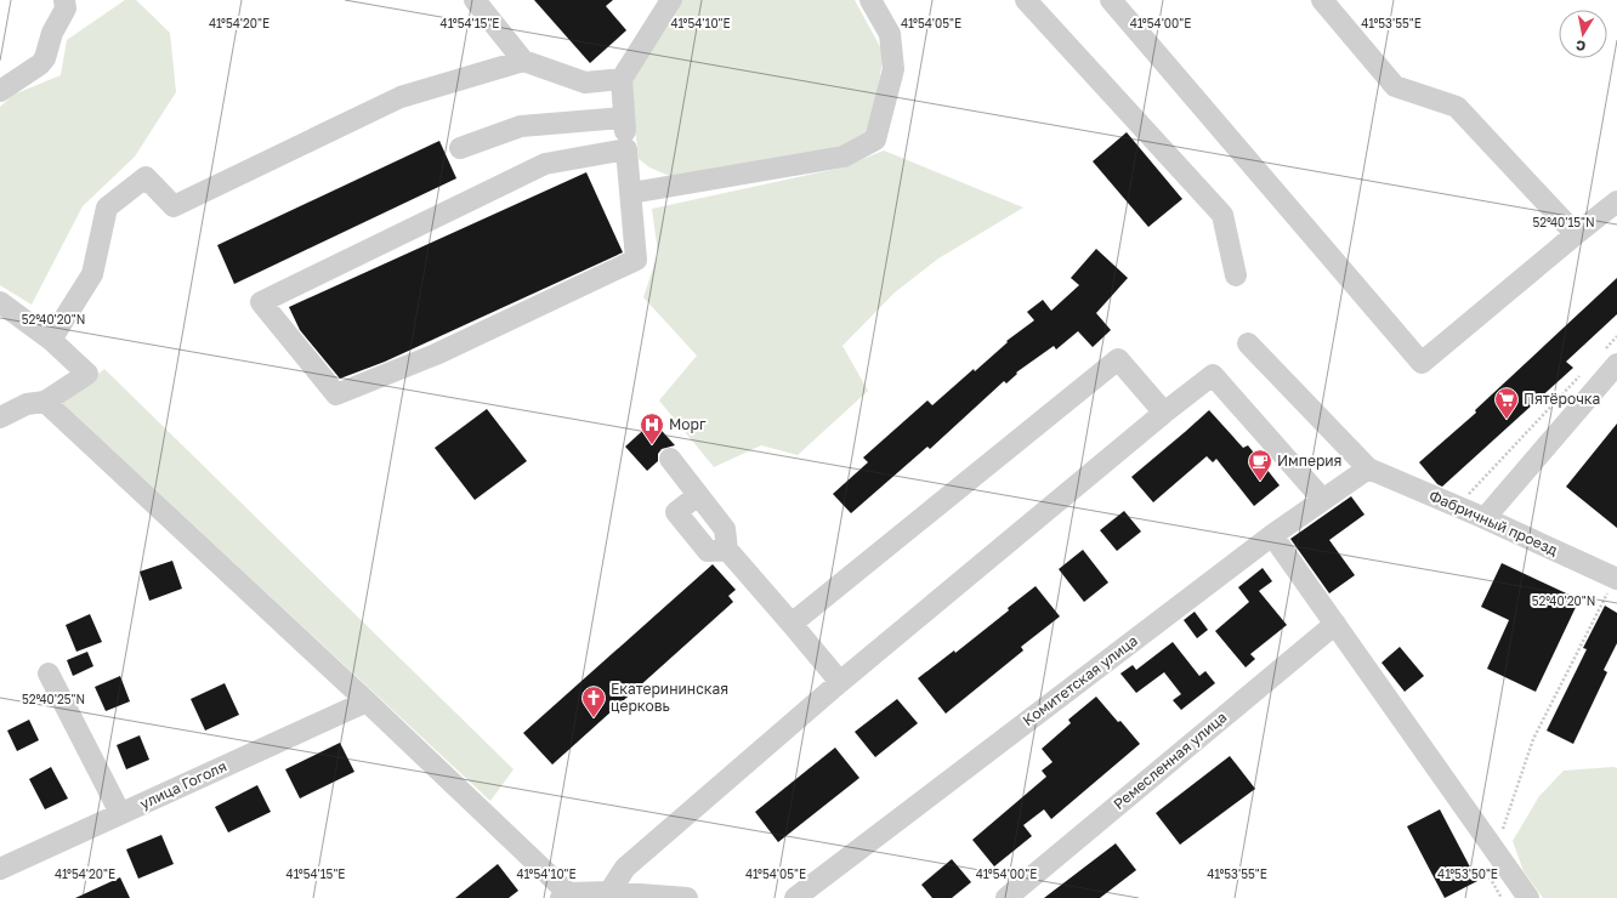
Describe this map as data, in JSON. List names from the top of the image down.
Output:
{
  "streets": {
    "street": [
      "Фабричный проезд",
      "Комитетская улица",
      "Ремесленная улица",
      "улица Гоголя"
    ]
  },
  "crossings": [
    ["Фабричный проезд", "Комитетская улица"]
  ],
  "places": {
    "supermarket": ["Пятёрочка"],
    "hospital": ["Морг"],
    "cafe": ["Империя"],
    "church": ["Екатерининская церковь"]
  },
  "north": "bottom",
  "coordinates": [
    "41°54'20\"E",
    "41°54'15\"E",
    "41°54'10\"E",
    "41°54'05\"E",
    "41°54'00\"E",
    "41°53'55\"E",
    "52°40'15\"N",
    "52°40'20\"N",
    "52°40'25\"N",
    "41°53'50\"E"
  ]
}
